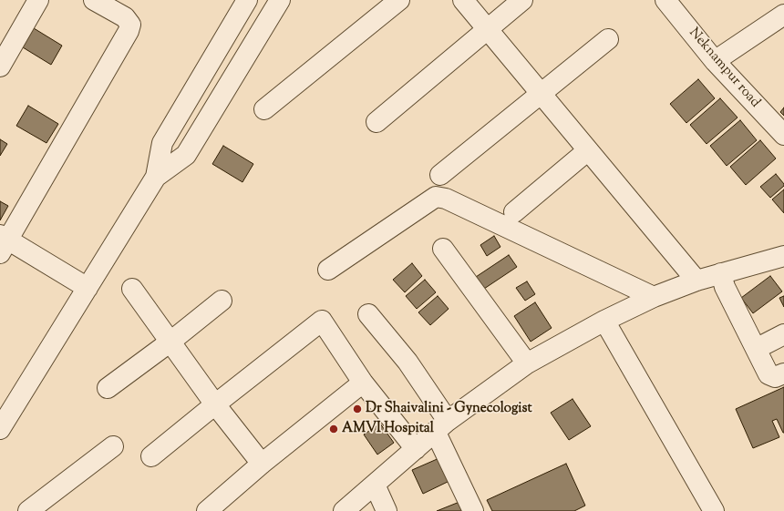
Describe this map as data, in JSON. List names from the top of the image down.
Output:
{
  "streets": {
    "street": ["Neknampur road"]
  },
  "places": ["Dr Shaivalini - Gynecologist", "AMVI Hospital"]
}
